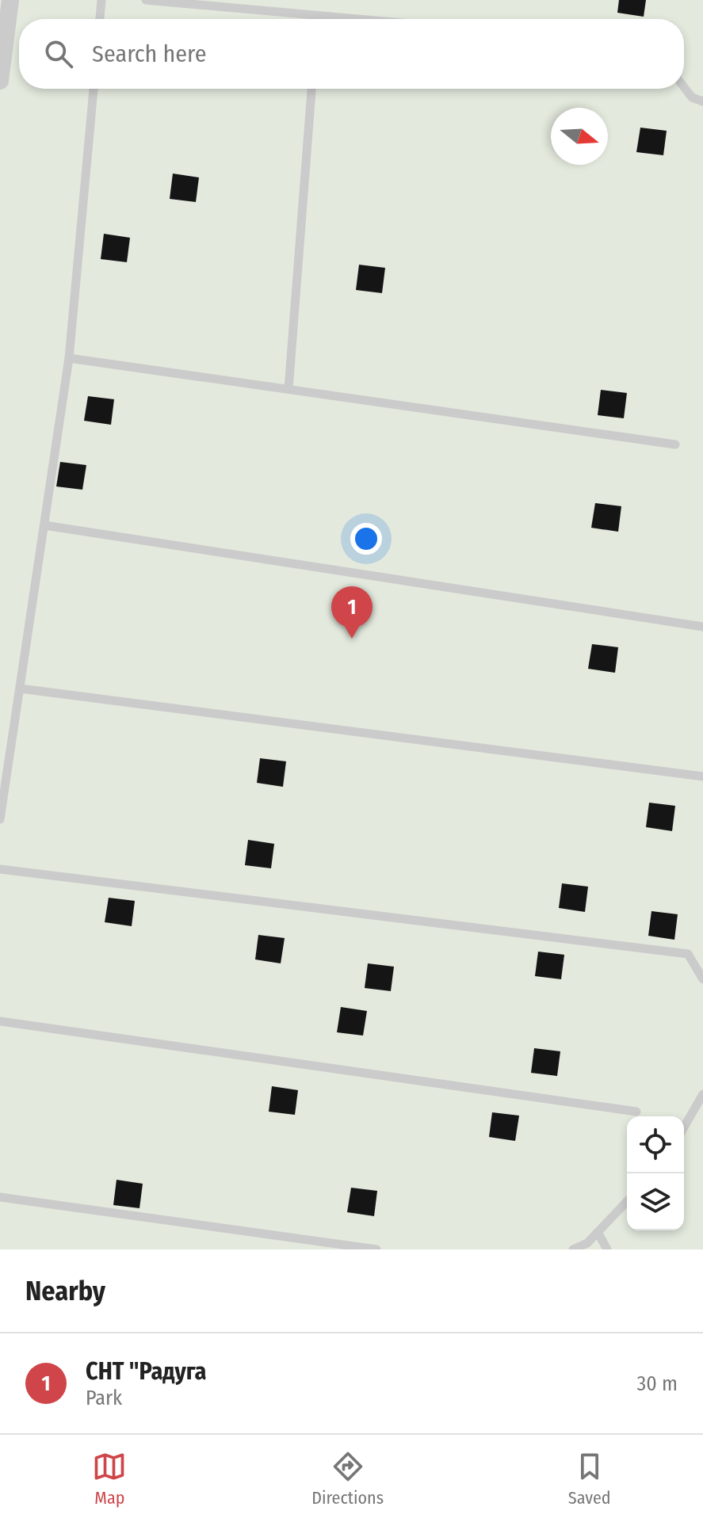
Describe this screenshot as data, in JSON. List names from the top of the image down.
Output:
{
  "north": "right",
  "page": {
    "search": "Search here",
    "pins": "1",
    "heading": "Nearby",
    "list": [
      {
        "mark": "1",
        "name": "СНТ \"Радуга",
        "note": "Park",
        "value": "30 m"
      }
    ],
    "nav": ["Map", "Directions", "Saved"]
  }
}
